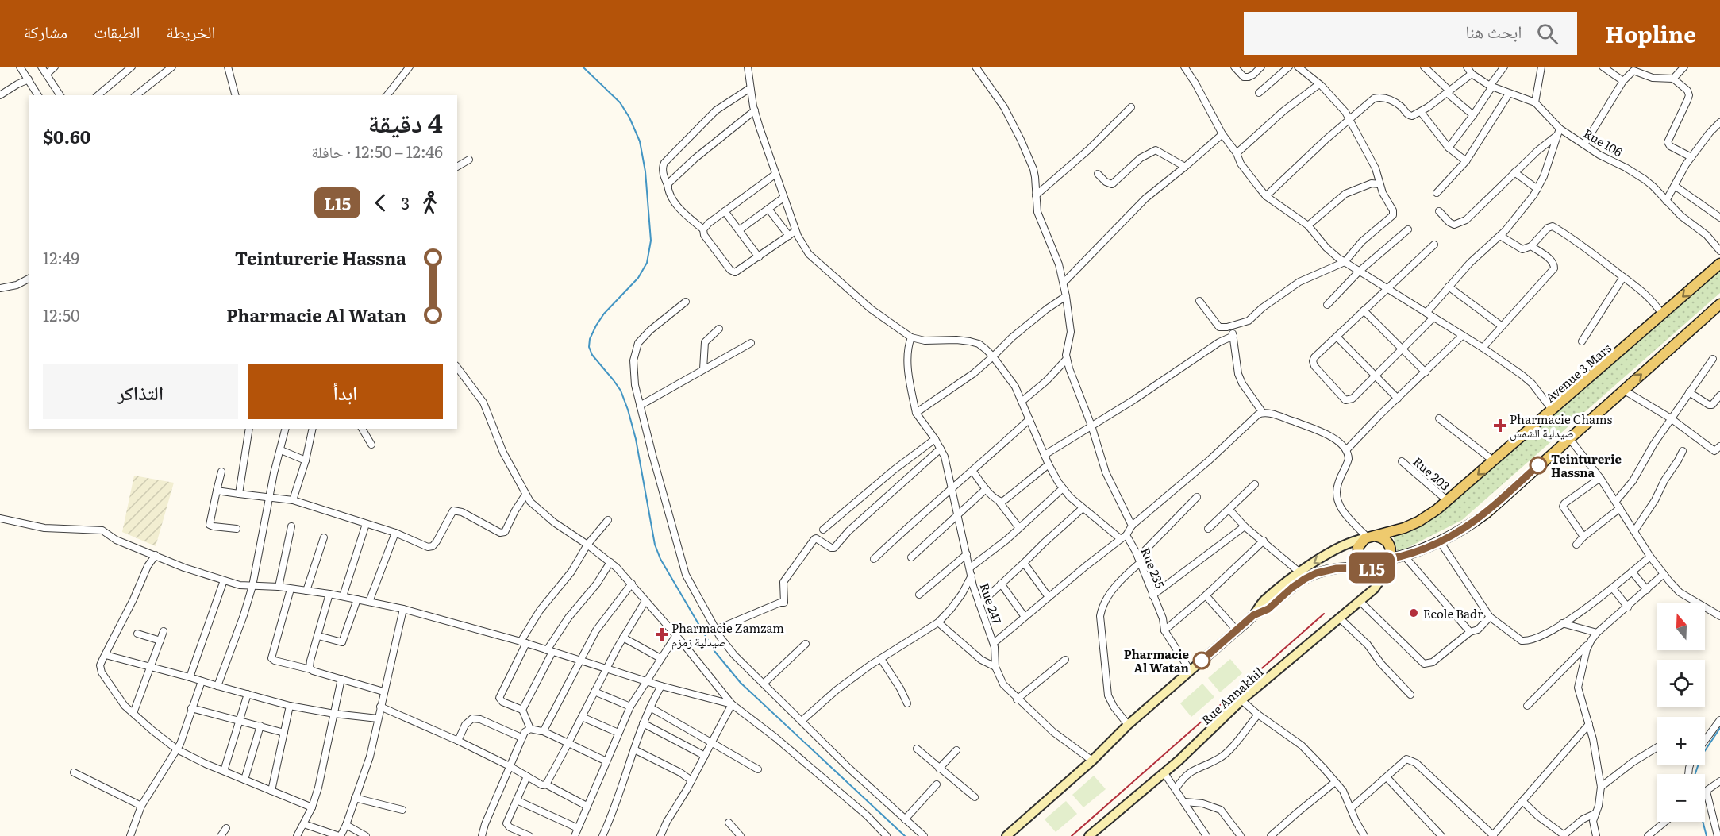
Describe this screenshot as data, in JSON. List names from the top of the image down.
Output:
{
  "streets": {
    "main road": ["Avenue 3 Mars", "Rue Annakhil"],
    "street": [
      "Rue 106",
      "Rue 203",
      "Rue 235",
      "Rue 247"
    ]
  },
  "crossings": [
    ["Avenue 3 Mars", "Rue 203"],
    ["Avenue 3 Mars", "Rue Annakhil"]
  ],
  "places": {
    "health": ["Pharmacie Chams صيدلية الشمس", "Pharmacie Zamzam صيدلية زمزم"],
    "other": ["Teinturerie Hassna", "Ecole Badr", "Pharmacie Al Watan"]
  },
  "lines": ["bus line L15"],
  "north": "top",
  "page": {
    "header": "Hopline",
    "search": "ابحث هنا",
    "nav": ["الخريطة", "الطبقات", "مشاركة"],
    "on_map": "L15",
    "heading": ["4 دقيقة", "12:46 – 12:50 · حافلة", "$0.60"],
    "legs": ["3", "L15"],
    "list": [
      {
        "name": "Teinturerie Hassna",
        "value": "12:49"
      },
      {
        "name": "Pharmacie Al Watan",
        "value": "12:50"
      }
    ],
    "buttons": ["ابدأ", "التذاكر"],
    "map_buttons": ["+", "−"]
  }
}
